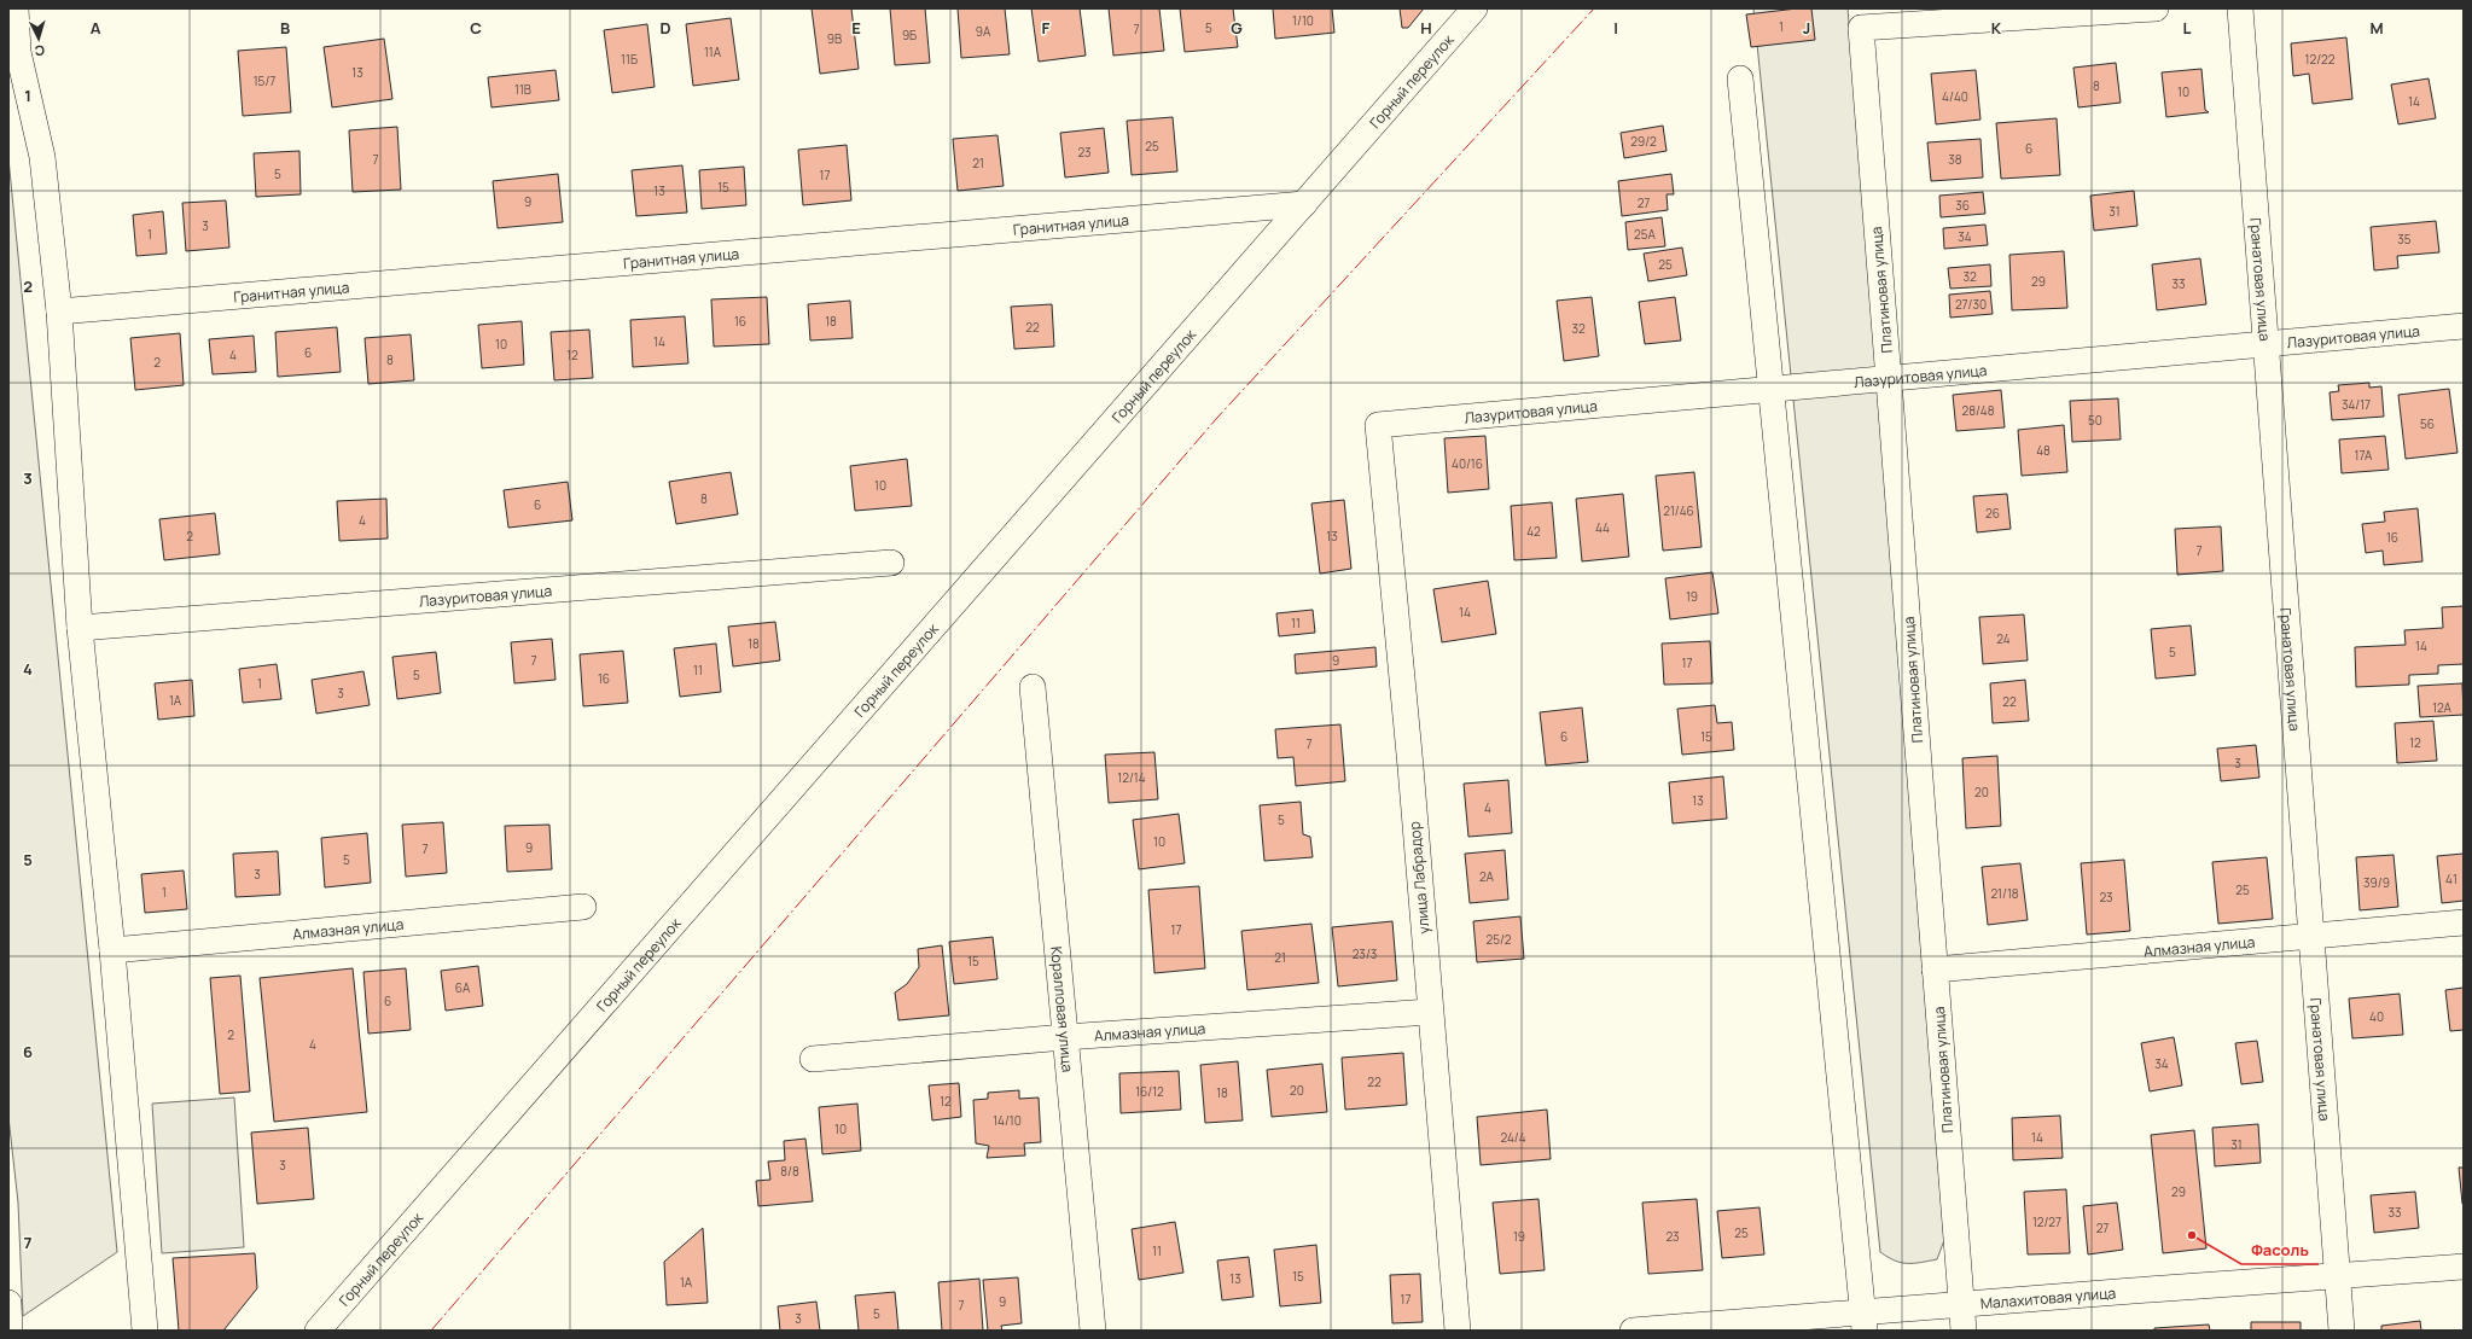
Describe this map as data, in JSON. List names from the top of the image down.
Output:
{
  "streets": {
    "street": [
      "Горный переулок",
      "Гранитная улица",
      "Гранатовая улица",
      "Платиновая улица",
      "Лазуритовая улица",
      "улица Лабрадор",
      "Алмазная улица",
      "Коралловая улица",
      "Малахитовая улица"
    ]
  },
  "crossings": [
    ["Горный переулок", "Гранитная улица"],
    ["Гранатовая улица", "Лазуритовая улица"],
    ["Гранатовая улица", "Алмазная улица"],
    ["Гранатовая улица", "Малахитовая улица"],
    ["Платиновая улица", "Лазуритовая улица"],
    ["Платиновая улица", "Алмазная улица"],
    ["Платиновая улица", "Малахитовая улица"],
    ["Лазуритовая улица", "улица Лабрадор"],
    ["улица Лабрадор", "Алмазная улица"],
    ["Алмазная улица", "Коралловая улица"]
  ],
  "places": ["Фасоль"],
  "house_numbers": [
    "1/10",
    "1",
    "5",
    "7",
    "9А",
    "9Б",
    "9В",
    "11А",
    "11Б",
    "12/22",
    "13",
    "15/7",
    "8",
    "11В",
    "10",
    "4/40",
    "14",
    "29/2",
    "25",
    "6",
    "23",
    "7",
    "38",
    "21",
    "5",
    "17",
    "15",
    "13",
    "9",
    "27",
    "36",
    "31",
    "3",
    "1",
    "25А",
    "34",
    "35",
    "25",
    "32",
    "29",
    "33",
    "27/30",
    "16",
    "18",
    "22",
    "32",
    "14",
    "10",
    "6",
    "4",
    "12",
    "8",
    "2",
    "34/17",
    "28/48",
    "50",
    "56",
    "48",
    "17А",
    "40/16",
    "10",
    "8",
    "6",
    "21/46",
    "26",
    "4",
    "44",
    "42",
    "2",
    "13",
    "16",
    "7",
    "19",
    "14",
    "11",
    "24",
    "18",
    "14",
    "5",
    "7",
    "9",
    "17",
    "11",
    "5",
    "16",
    "1",
    "3",
    "1А",
    "22",
    "12А",
    "6",
    "15",
    "12",
    "7",
    "3",
    "12/14",
    "20",
    "13",
    "4",
    "5",
    "10",
    "9",
    "7",
    "5",
    "3",
    "2А",
    "41",
    "39/9",
    "25",
    "1",
    "21/18",
    "23",
    "17",
    "25/2",
    "23/3",
    "21",
    "15",
    "6А",
    "6",
    "40",
    "2",
    "4",
    "34",
    "22",
    "20",
    "16/12",
    "18",
    "12",
    "14/10",
    "10",
    "24/4",
    "14",
    "31",
    "3",
    "8/8",
    "29",
    "33",
    "12/27",
    "27",
    "25",
    "19",
    "23",
    "11",
    "15",
    "13",
    "1А",
    "17",
    "9",
    "7",
    "5",
    "3"
  ],
  "north": "bottom",
  "grid": {
    "columns": [
      "A",
      "B",
      "C",
      "D",
      "E",
      "F",
      "G",
      "H",
      "I",
      "J",
      "K",
      "L",
      "M"
    ],
    "rows": [
      "1",
      "2",
      "3",
      "4",
      "5",
      "6",
      "7"
    ]
  }
}
